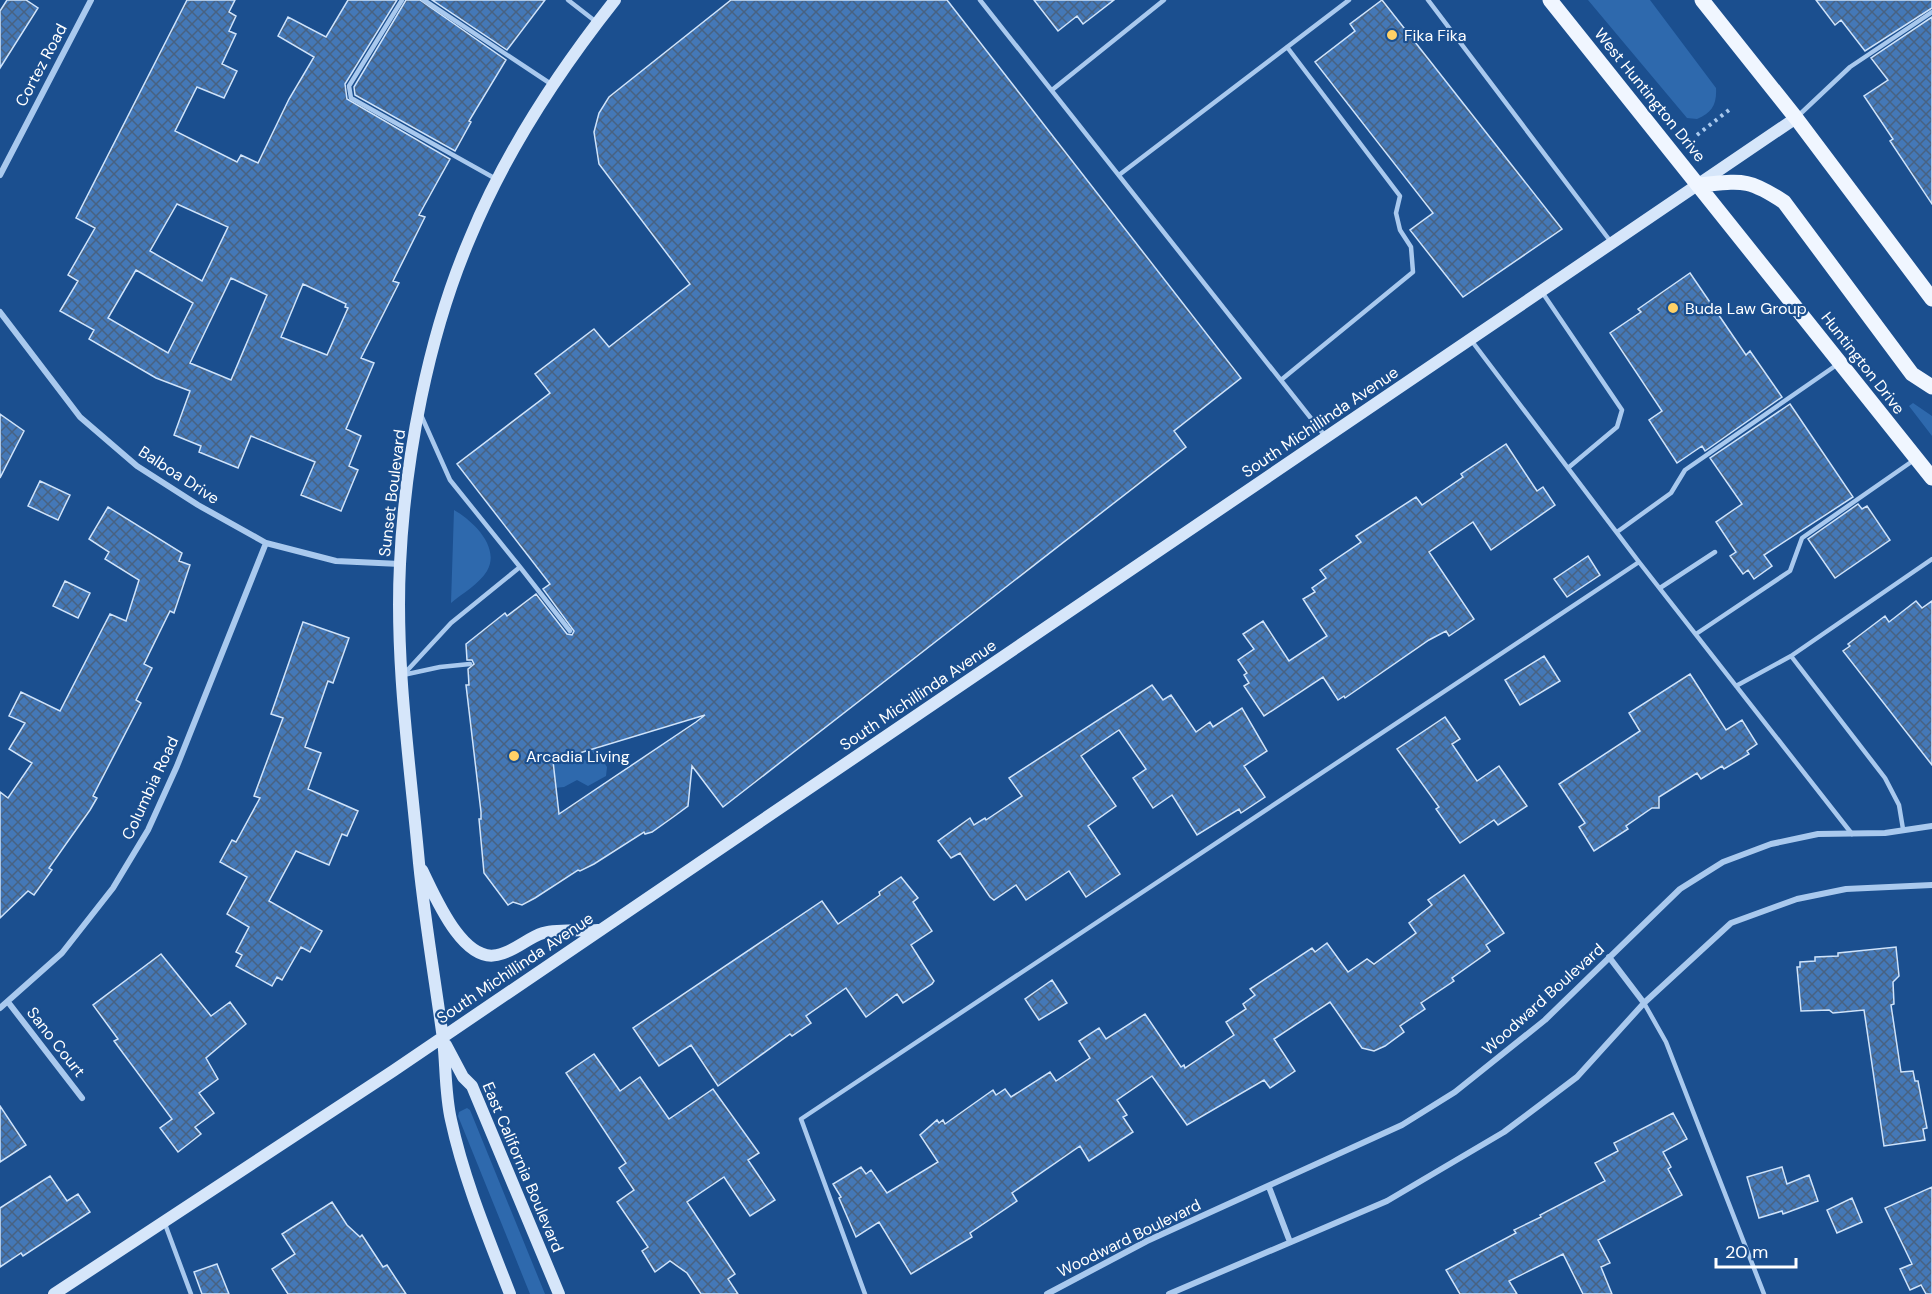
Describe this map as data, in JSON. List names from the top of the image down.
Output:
{
  "streets": {
    "main road": [
      "West Huntington Drive",
      "Huntington Drive",
      "South Michillinda Avenue",
      "Sunset Boulevard",
      "East California Boulevard"
    ],
    "street": [
      "Cortez Road",
      "Balboa Drive",
      "Columbia Road",
      "Woodward Boulevard",
      "Sano Court"
    ]
  },
  "crossings": [
    ["West Huntington Drive", "Huntington Drive"],
    ["West Huntington Drive", "South Michillinda Avenue"],
    ["Huntington Drive", "South Michillinda Avenue"],
    ["South Michillinda Avenue", "Sunset Boulevard"],
    ["South Michillinda Avenue", "East California Boulevard"],
    ["Balboa Drive", "Sunset Boulevard"],
    ["Balboa Drive", "Columbia Road"],
    ["Sunset Boulevard", "East California Boulevard"],
    ["Columbia Road", "Sano Court"]
  ],
  "places": ["Fika Fika", "Buda Law Group", "Arcadia Living"],
  "scale_bar": "20 m"
}
